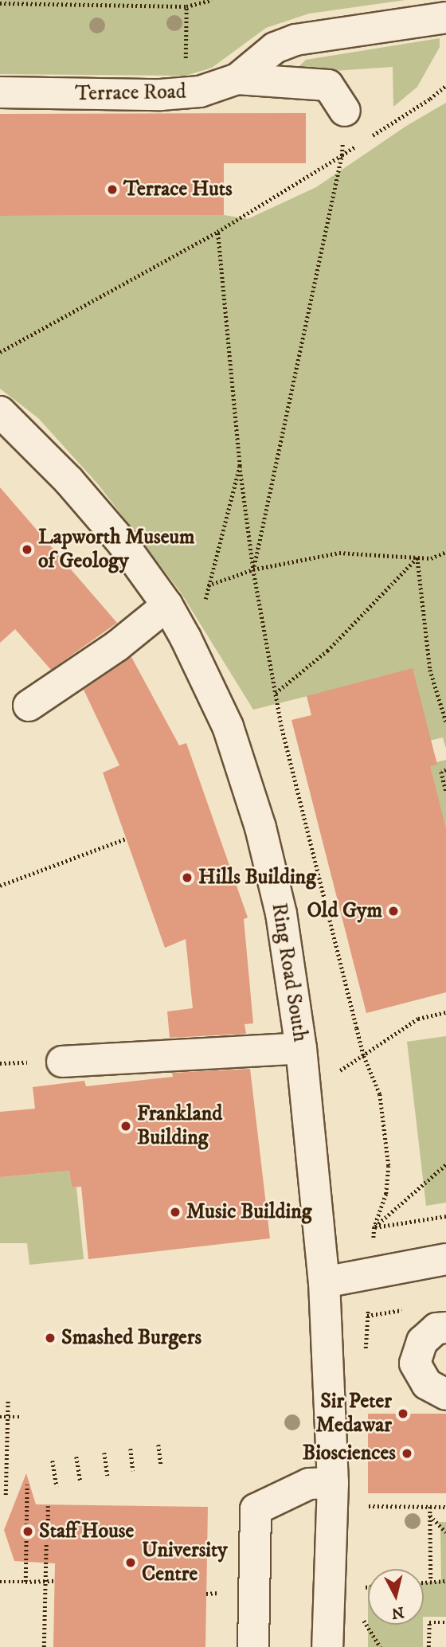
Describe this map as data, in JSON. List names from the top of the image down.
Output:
{
  "streets": {
    "lane": ["Terrace Road", "Ring Road South"]
  },
  "places": [
    "Terrace Huts",
    "Lapworth Museum of Geology",
    "Hills Building",
    "Old Gym",
    "Frankland Building",
    "Music Building",
    "Smashed Burgers",
    "Sir Peter Medawar",
    "Biosciences",
    "Staff House",
    "University Centre"
  ],
  "north": "bottom"
}
